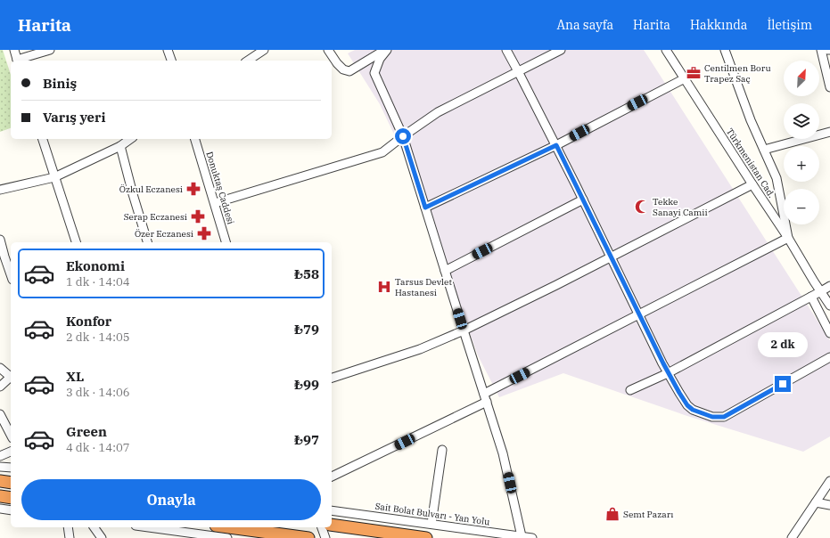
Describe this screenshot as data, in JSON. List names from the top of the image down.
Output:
{
  "streets": {
    "street": ["Türkmenistan Cad.", "Donuktaş Caddesi", "Sait Bolat Bulvarı - Yan Yolu"]
  },
  "places": {
    "office": ["Centilmen Boru Trapez Saç"],
    "pharmacy": ["Özkul Eczanesi", "Serap Eczanesi", "Özer Eczanesi"],
    "mosque": ["Tekke Sanayi Camii"],
    "hospital": ["Tarsus Devlet Hastanesi"],
    "shop": ["Semt Pazarı"]
  },
  "north": "top right",
  "page": {
    "header": "Harita",
    "nav": [
      "Ana sayfa",
      "Harita",
      "Hakkında",
      "İletişim"
    ],
    "map_buttons": ["+", "−"],
    "banner": ["Biniş", "Varış yeri"],
    "list": [
      {
        "name": "Ekonomi",
        "note": "1 dk · 14:04",
        "value": "₺58"
      },
      {
        "name": "Konfor",
        "note": "2 dk · 14:05",
        "value": "₺79"
      },
      {
        "name": "XL",
        "note": "3 dk · 14:06",
        "value": "₺99"
      },
      {
        "name": "Green",
        "note": "4 dk · 14:07",
        "value": "₺97"
      }
    ],
    "bubble": "2 dk",
    "buttons": "Onayla"
  }
}
